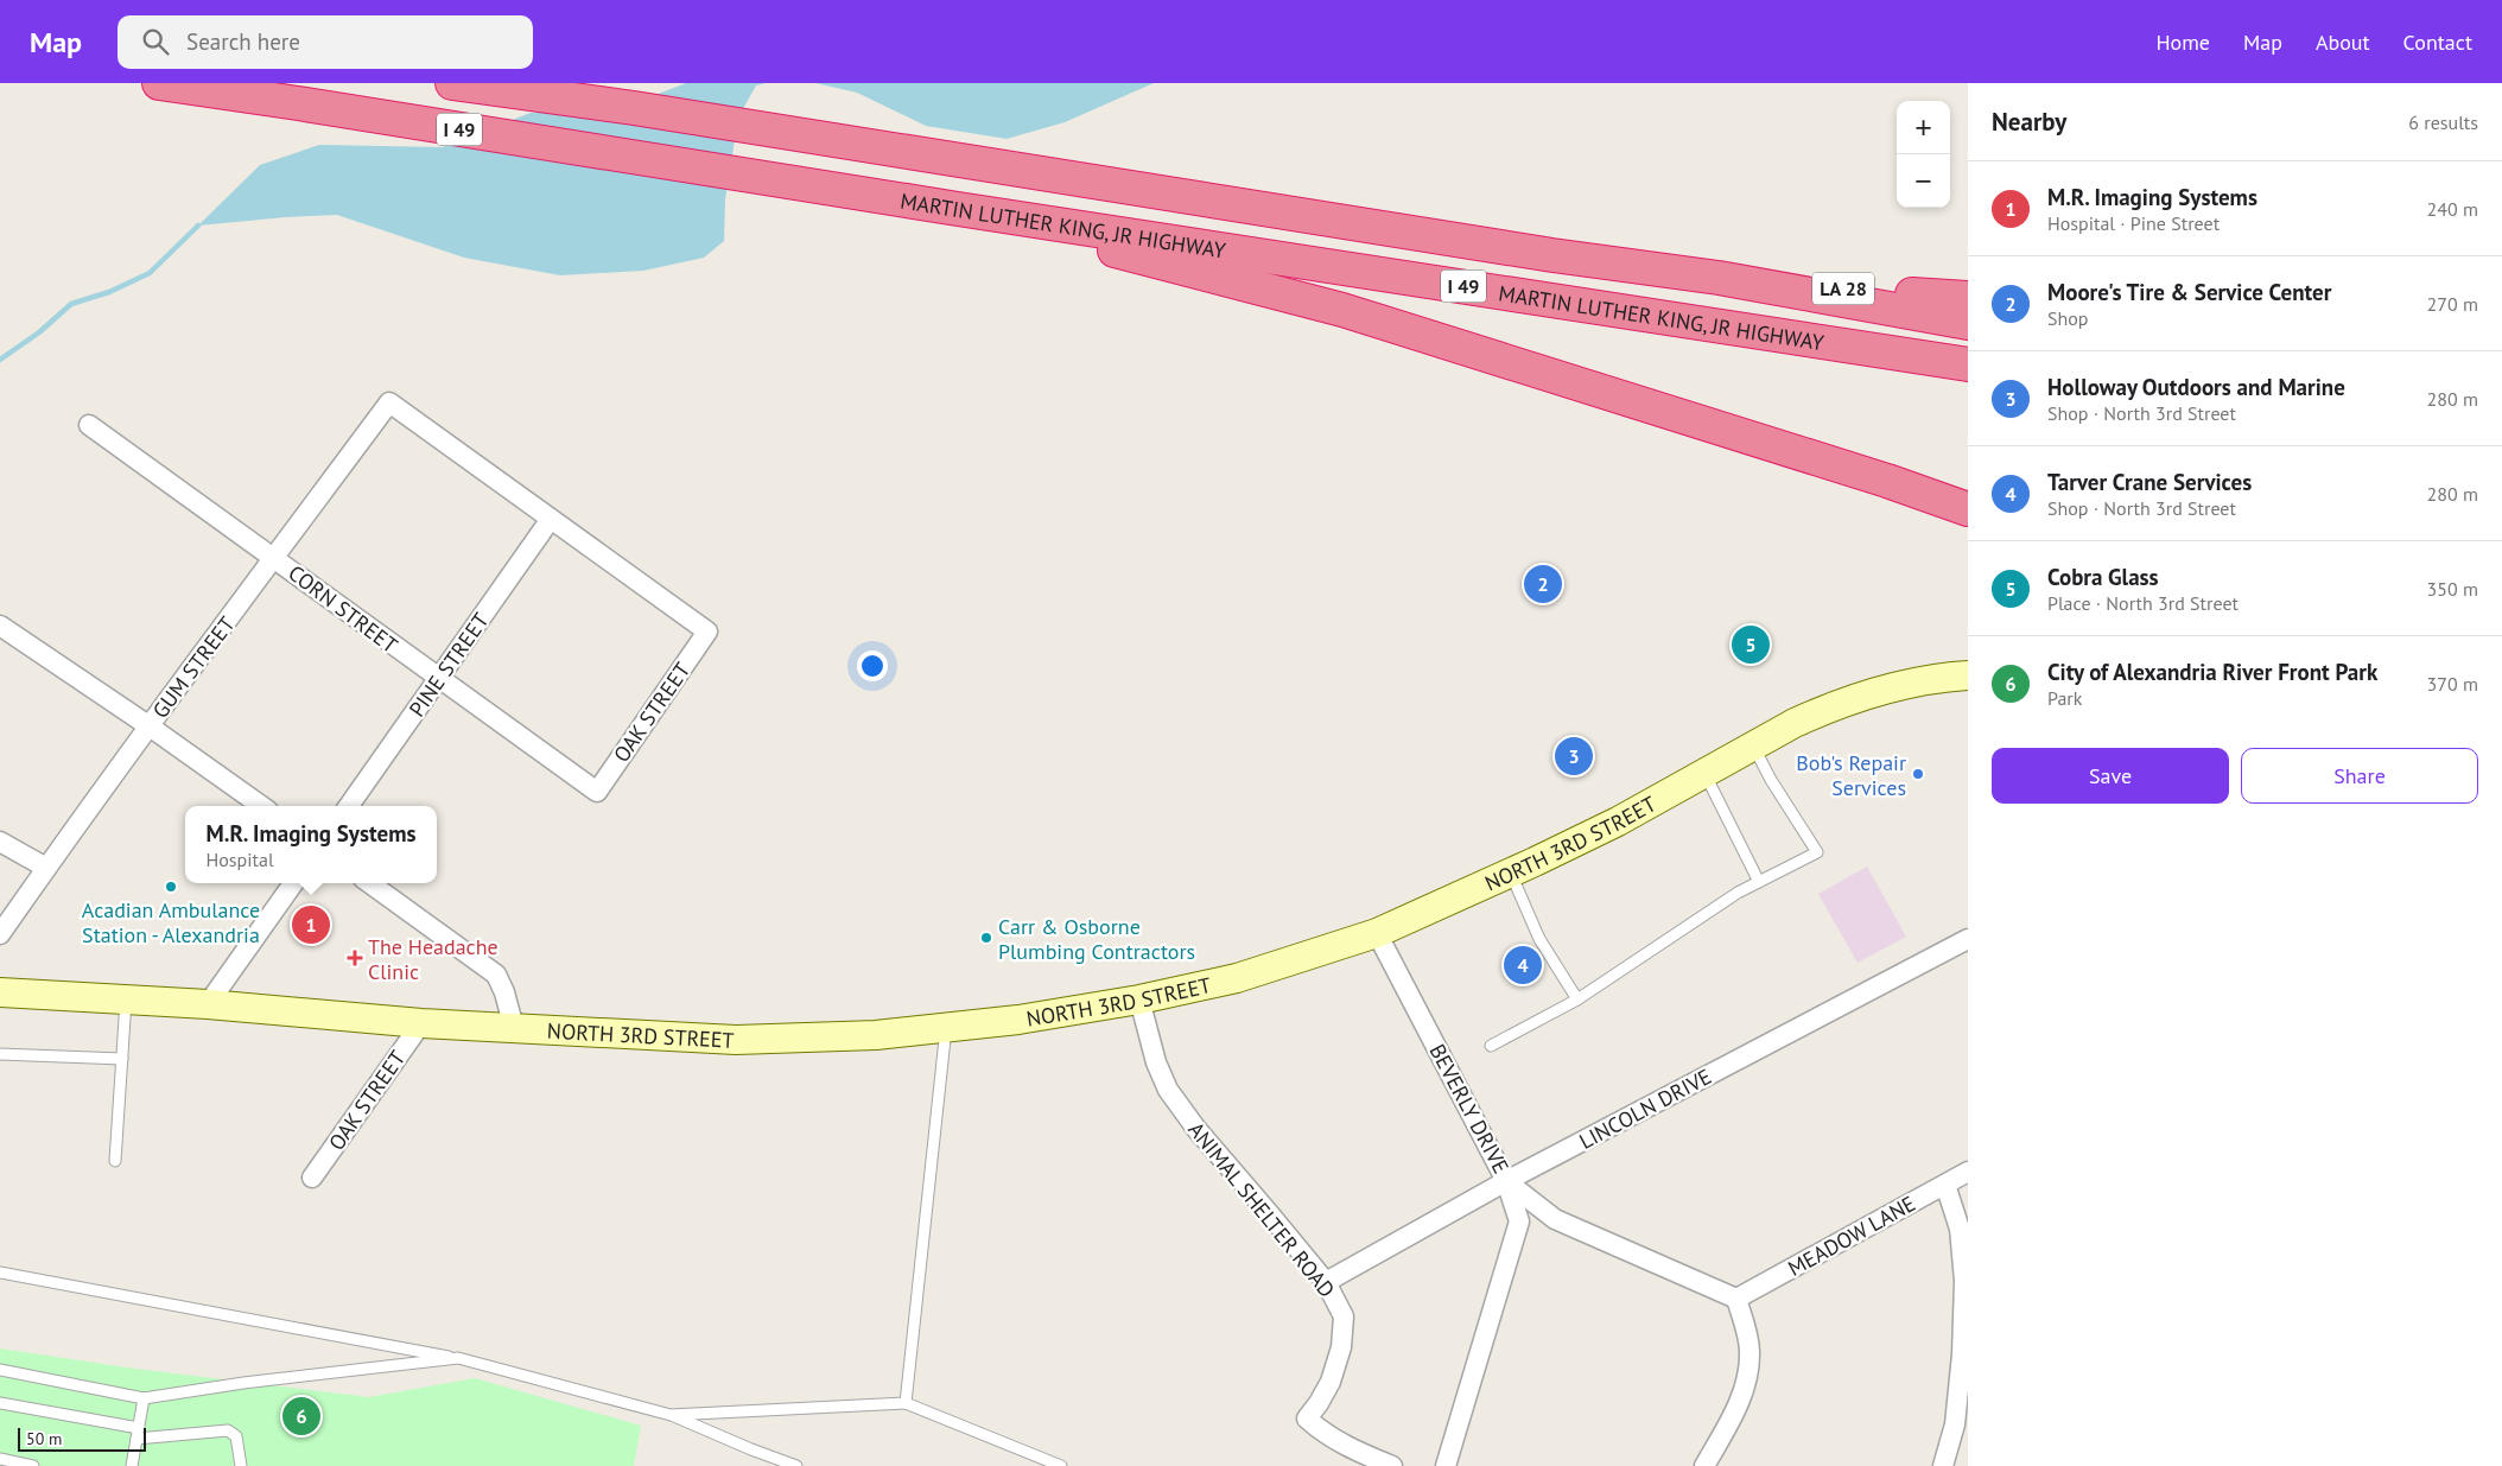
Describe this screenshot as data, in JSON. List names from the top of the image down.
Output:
{
  "streets": {
    "highway": ["I 49", "MARTIN LUTHER KING, JR HIGHWAY", "LA 28"],
    "main road": ["NORTH 3RD STREET"],
    "street": [
      "CORN STREET",
      "PINE STREET",
      "GUM STREET",
      "OAK STREET",
      "BEVERLY DRIVE",
      "LINCOLN DRIVE",
      "ANIMAL SHELTER ROAD",
      "MEADOW LANE"
    ]
  },
  "crossings": [
    ["MARTIN LUTHER KING, JR HIGHWAY", "LA 28"],
    ["CORN STREET", "PINE STREET"],
    ["CORN STREET", "GUM STREET"],
    ["CORN STREET", "OAK STREET"],
    ["PINE STREET", "GUM STREET"],
    ["PINE STREET", "OAK STREET"],
    ["GUM STREET", "OAK STREET"],
    ["OAK STREET", "NORTH 3RD STREET"],
    ["NORTH 3RD STREET", "BEVERLY DRIVE"],
    ["NORTH 3RD STREET", "ANIMAL SHELTER ROAD"],
    ["BEVERLY DRIVE", "LINCOLN DRIVE"],
    ["BEVERLY DRIVE", "MEADOW LANE"],
    ["LINCOLN DRIVE", "ANIMAL SHELTER ROAD"]
  ],
  "places": {
    "other": ["Bob's Repair Services", "Acadian Ambulance Station - Alexandria", "Carr & Osborne Plumbing Contractors"],
    "health": ["The Headache Clinic"]
  },
  "scale_bar": "50 m",
  "page": {
    "header": "Map",
    "search": "Search here",
    "nav": [
      "Home",
      "Map",
      "About",
      "Contact"
    ],
    "heading": ["Nearby", "6 results"],
    "map_buttons": ["+", "−"],
    "list": [
      {
        "mark": "1",
        "name": "M.R. Imaging Systems",
        "note": "Hospital · Pine Street",
        "value": "240 m"
      },
      {
        "mark": "2",
        "name": "Moore's Tire & Service Center",
        "note": "Shop",
        "value": "270 m"
      },
      {
        "mark": "3",
        "name": "Holloway Outdoors and Marine",
        "note": "Shop · North 3rd Street",
        "value": "280 m"
      },
      {
        "mark": "4",
        "name": "Tarver Crane Services",
        "note": "Shop · North 3rd Street",
        "value": "280 m"
      },
      {
        "mark": "5",
        "name": "Cobra Glass",
        "note": "Place · North 3rd Street",
        "value": "350 m"
      },
      {
        "mark": "6",
        "name": "City of Alexandria River Front Park",
        "note": "Park",
        "value": "370 m"
      }
    ],
    "pins": [
      "2",
      "5",
      "3",
      "1",
      "4",
      "6"
    ],
    "buttons": ["Save", "Share"],
    "popup": ["M.R. Imaging Systems", "Hospital"],
    "scale": "50 m"
  }
}
